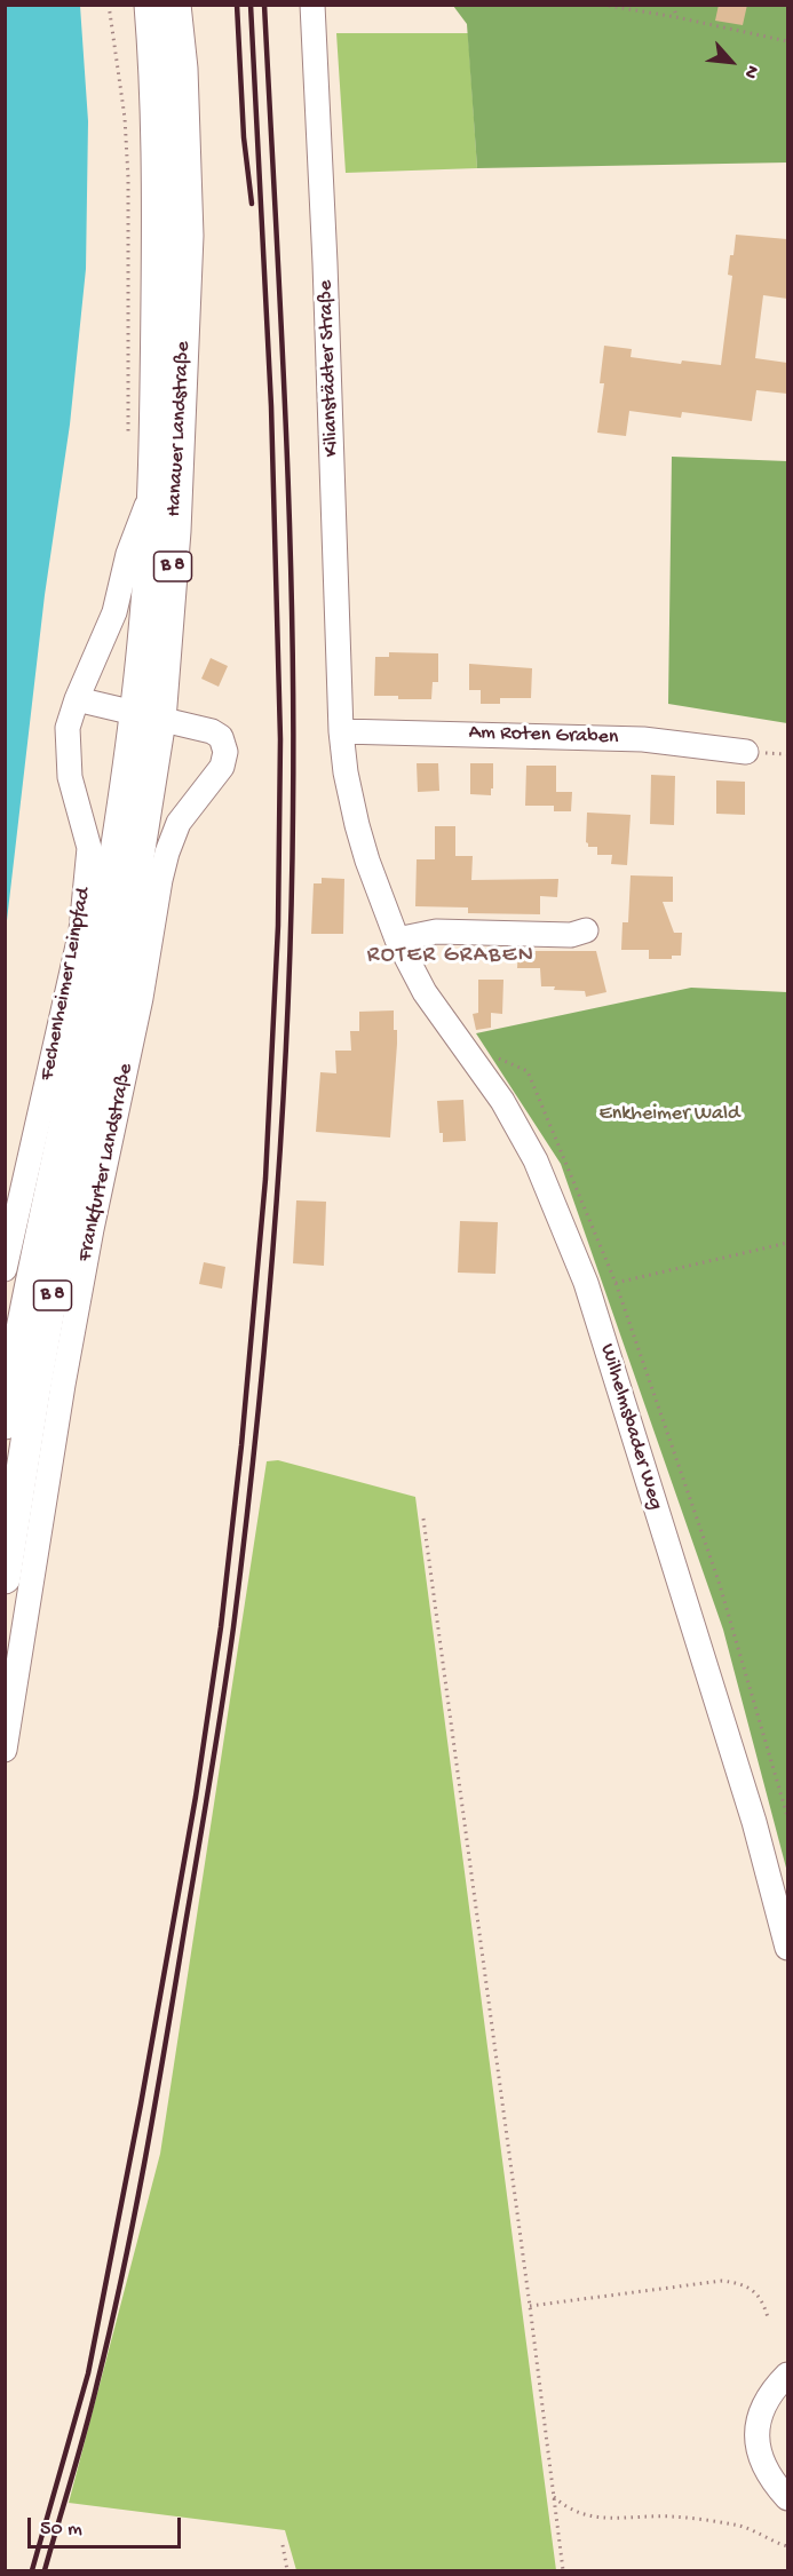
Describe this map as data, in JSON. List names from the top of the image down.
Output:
{
  "streets": {
    "main road": ["Hanauer Landstraße", "B 8"],
    "street": [
      "Kilianstädter Straße",
      "Am Roten Graben",
      "Fechenheimer Leinpfad",
      "Frankfurter Landstraße",
      "Wilhelmsbader Weg"
    ]
  },
  "crossings": [
    ["Kilianstädter Straße", "Am Roten Graben"],
    ["Kilianstädter Straße", "Wilhelmsbader Weg"],
    ["Hanauer Landstraße", "B 8"],
    ["Hanauer Landstraße", "Fechenheimer Leinpfad"],
    ["Hanauer Landstraße", "Frankfurter Landstraße"],
    ["B 8", "Frankfurter Landstraße"],
    ["Am Roten Graben", "Wilhelmsbader Weg"]
  ],
  "districts": ["ROTER GRABEN"],
  "parks": ["Enkheimer Wald"],
  "scale_bar": "50 m",
  "north": "bottom right"
}
